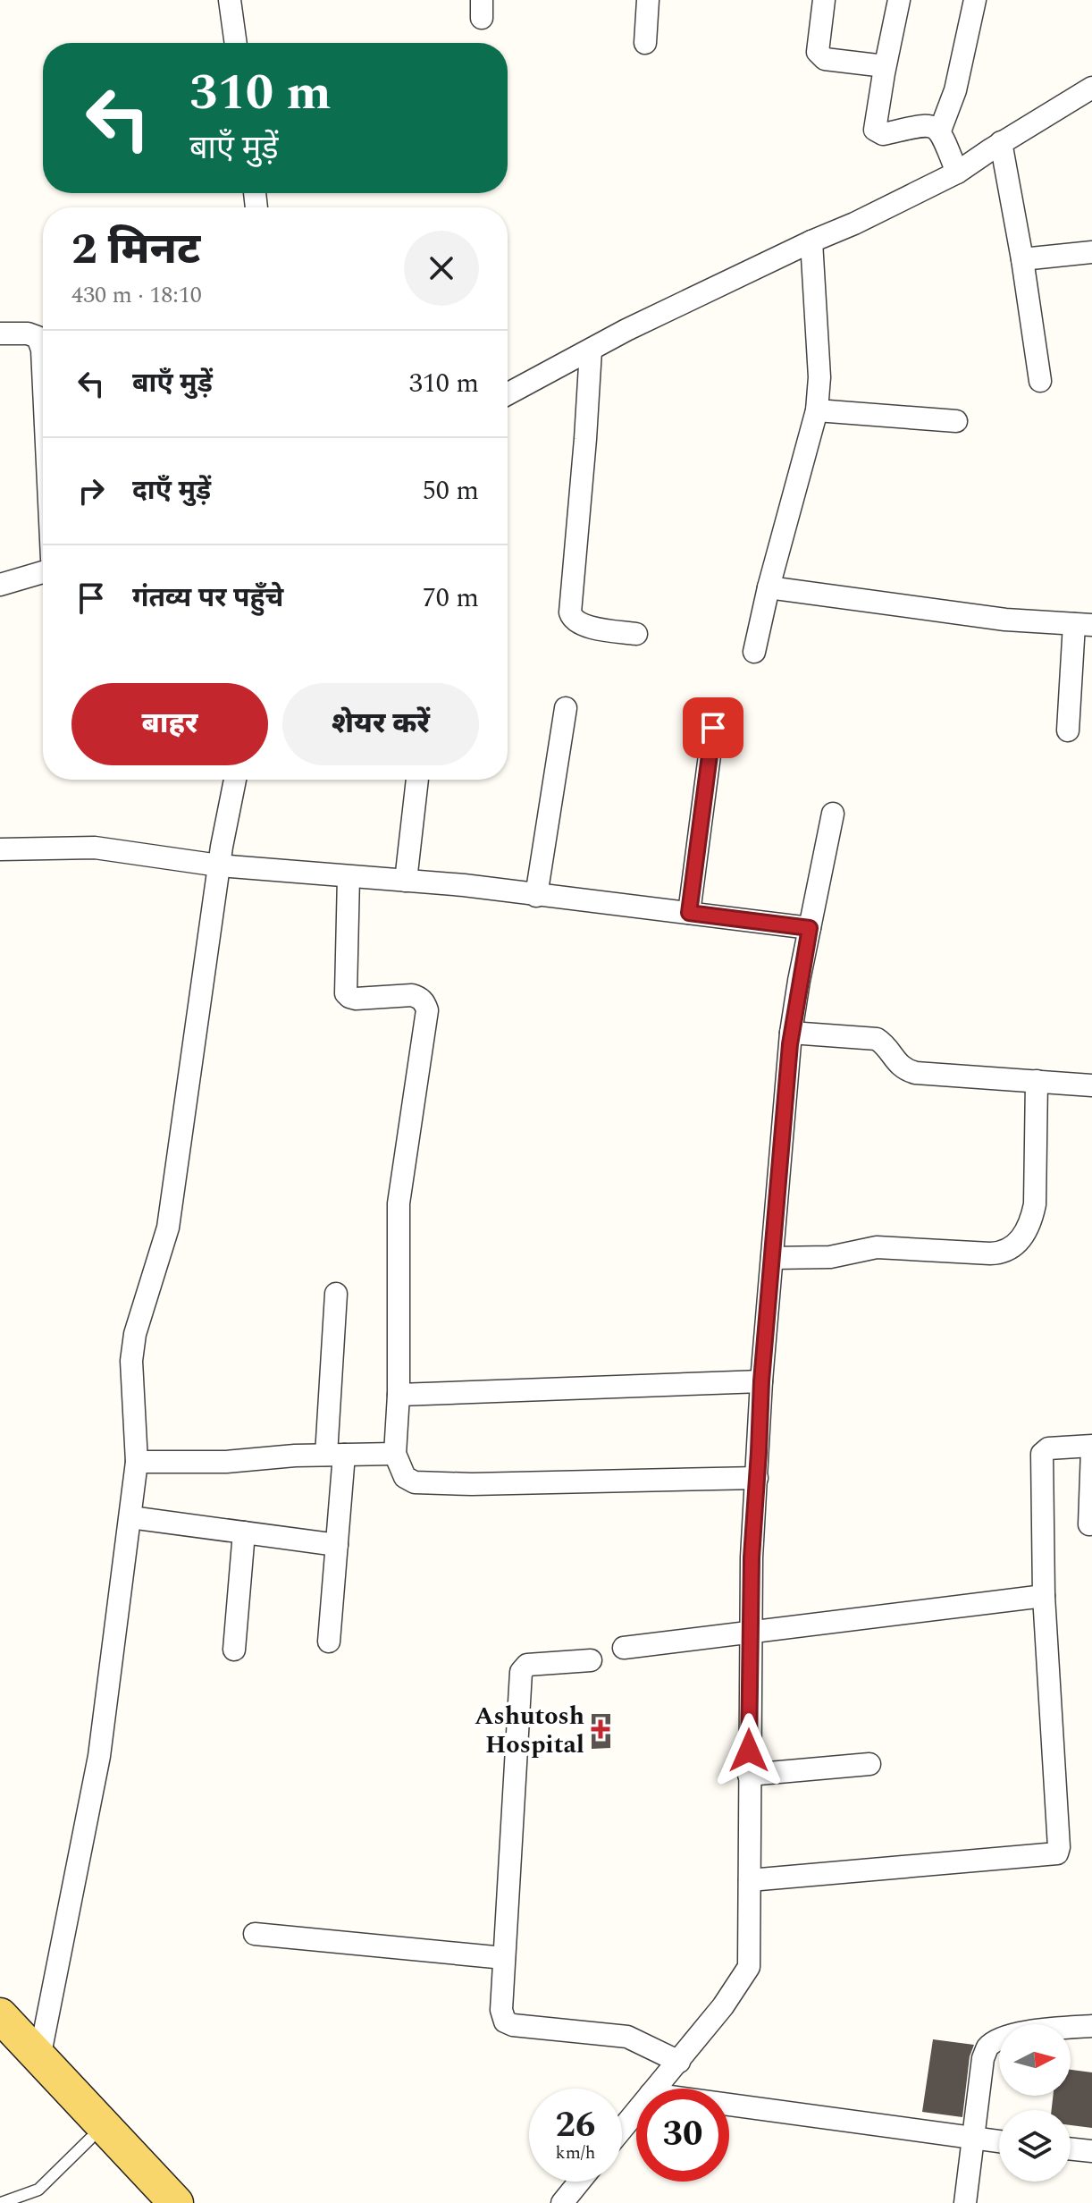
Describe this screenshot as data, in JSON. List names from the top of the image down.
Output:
{
  "places": {
    "health": ["Ashutosh Hospital"]
  },
  "north": "right",
  "page": {
    "turn": ["310 m", "बाएँ मुड़ें"],
    "heading": ["2 मिनट", "430 m · 18:10"],
    "list": [
      {
        "name": "बाएँ मुड़ें",
        "value": "310 m"
      },
      {
        "name": "दाएँ मुड़ें",
        "value": "50 m"
      },
      {
        "name": "गंतव्य पर पहुँचे",
        "value": "70 m"
      }
    ],
    "buttons": ["बाहर", "शेयर करें"],
    "speed": "26 km/h",
    "limit": "30"
  }
}
